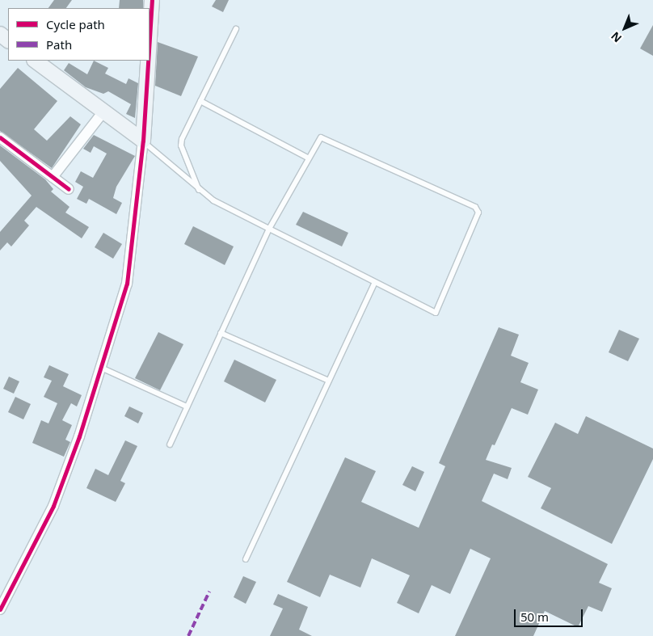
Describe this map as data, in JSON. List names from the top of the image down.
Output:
{
  "legend": ["Cycle path", "Path"],
  "scale_bar": "50 m",
  "north": "bottom left"
}
